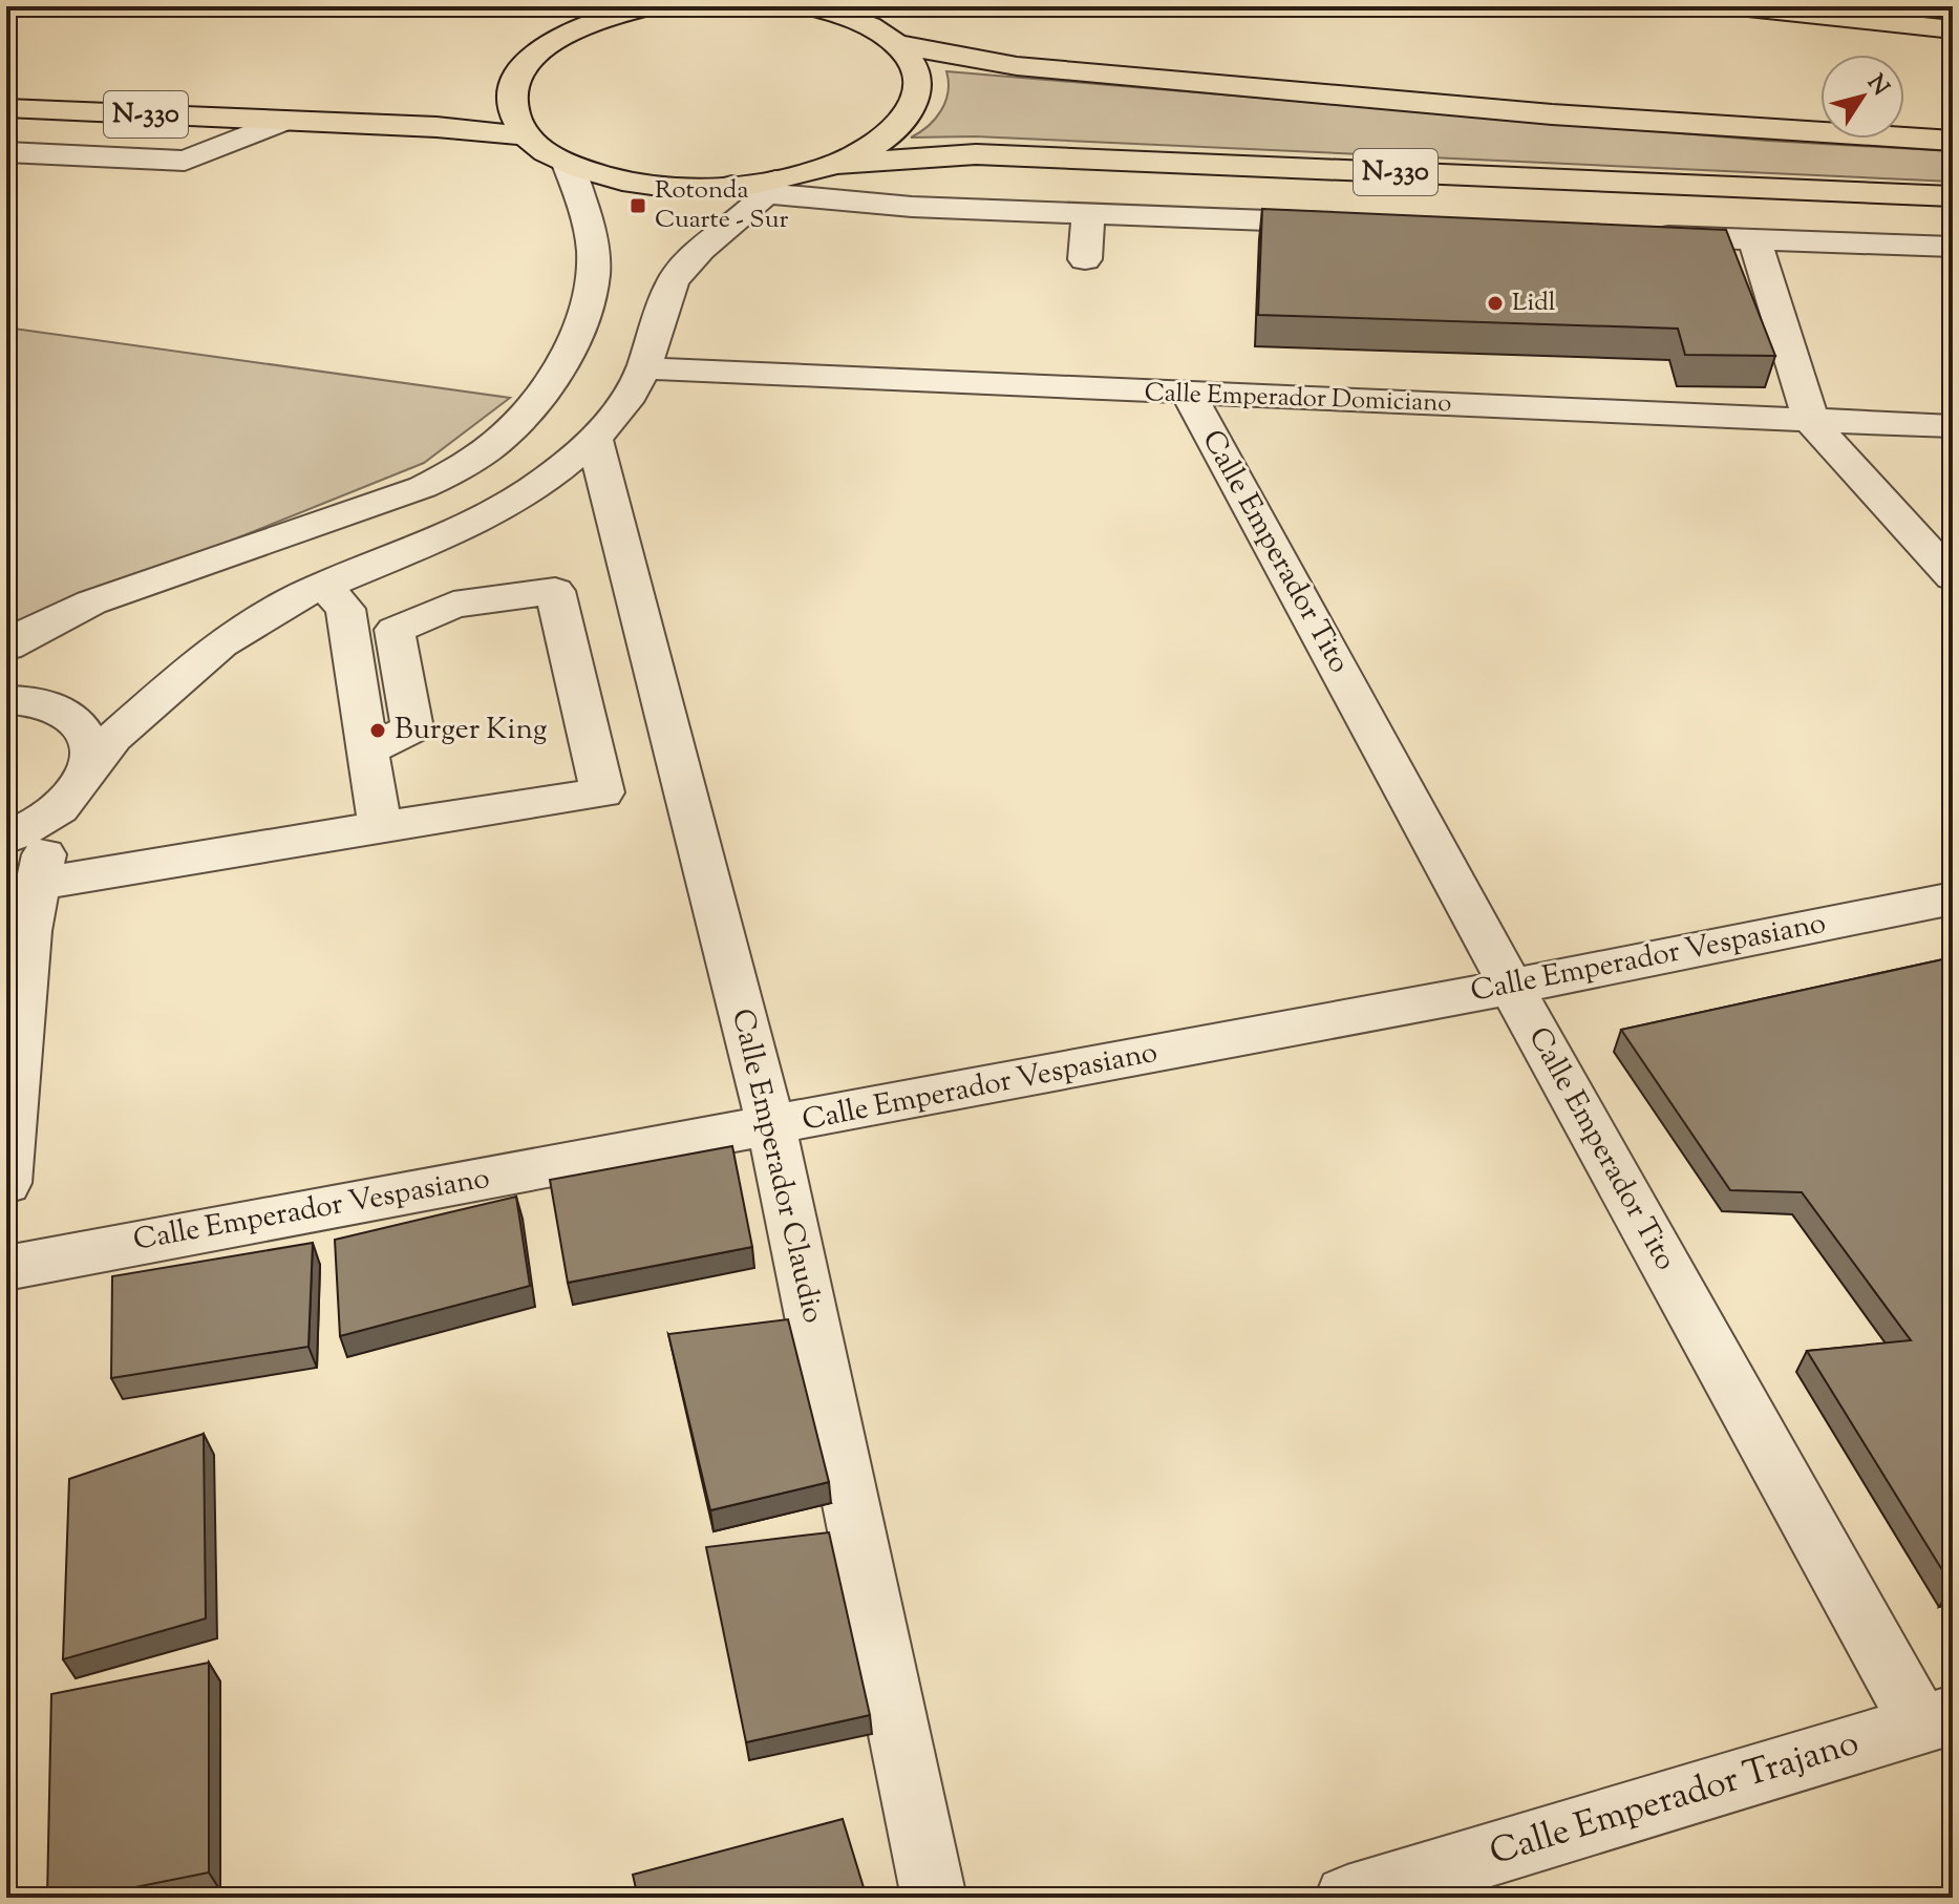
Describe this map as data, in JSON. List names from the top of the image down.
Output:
{
  "streets": {
    "highway": ["N-330"],
    "street": [
      "Calle Emperador Domiciano",
      "Calle Emperador Tito",
      "Calle Emperador Vespasiano",
      "Calle Emperador Claudio",
      "Calle Emperador Trajano"
    ]
  },
  "crossings": [
    ["Calle Emperador Domiciano", "Calle Emperador Tito"],
    ["Calle Emperador Tito", "Calle Emperador Vespasiano"],
    ["Calle Emperador Tito", "Calle Emperador Trajano"],
    ["Calle Emperador Vespasiano", "Calle Emperador Claudio"]
  ],
  "places": {
    "transit": ["Rotonda Cuarte - Sur"],
    "other": ["Lidl", "Burger King"]
  },
  "north": "top right"
}
